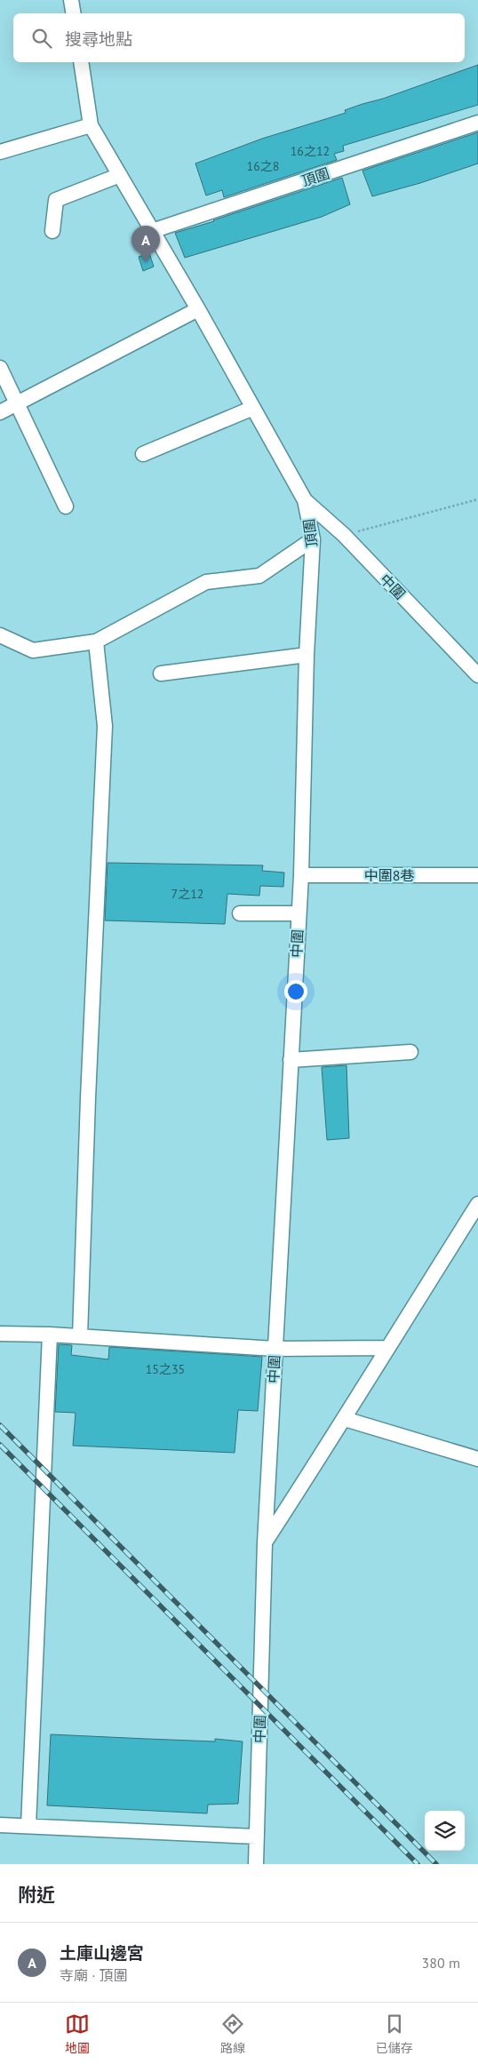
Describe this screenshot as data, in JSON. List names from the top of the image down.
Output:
{
  "streets": {
    "street": ["頂圍", "中圍", "中圍8巷"]
  },
  "crossings": [
    ["頂圍", "中圍"],
    ["頂圍", "中圍8巷"],
    ["中圍", "中圍8巷"]
  ],
  "house_numbers": [
    "16之12",
    "16之8",
    "7之12",
    "15之35"
  ],
  "page": {
    "search": "搜尋地點",
    "pins": "A",
    "heading": "附近",
    "list": [
      {
        "mark": "A",
        "name": "土庫山邊宮",
        "note": "寺廟 · 頂圍",
        "value": "380 m"
      }
    ],
    "nav": ["地圖", "路線", "已儲存"]
  }
}
